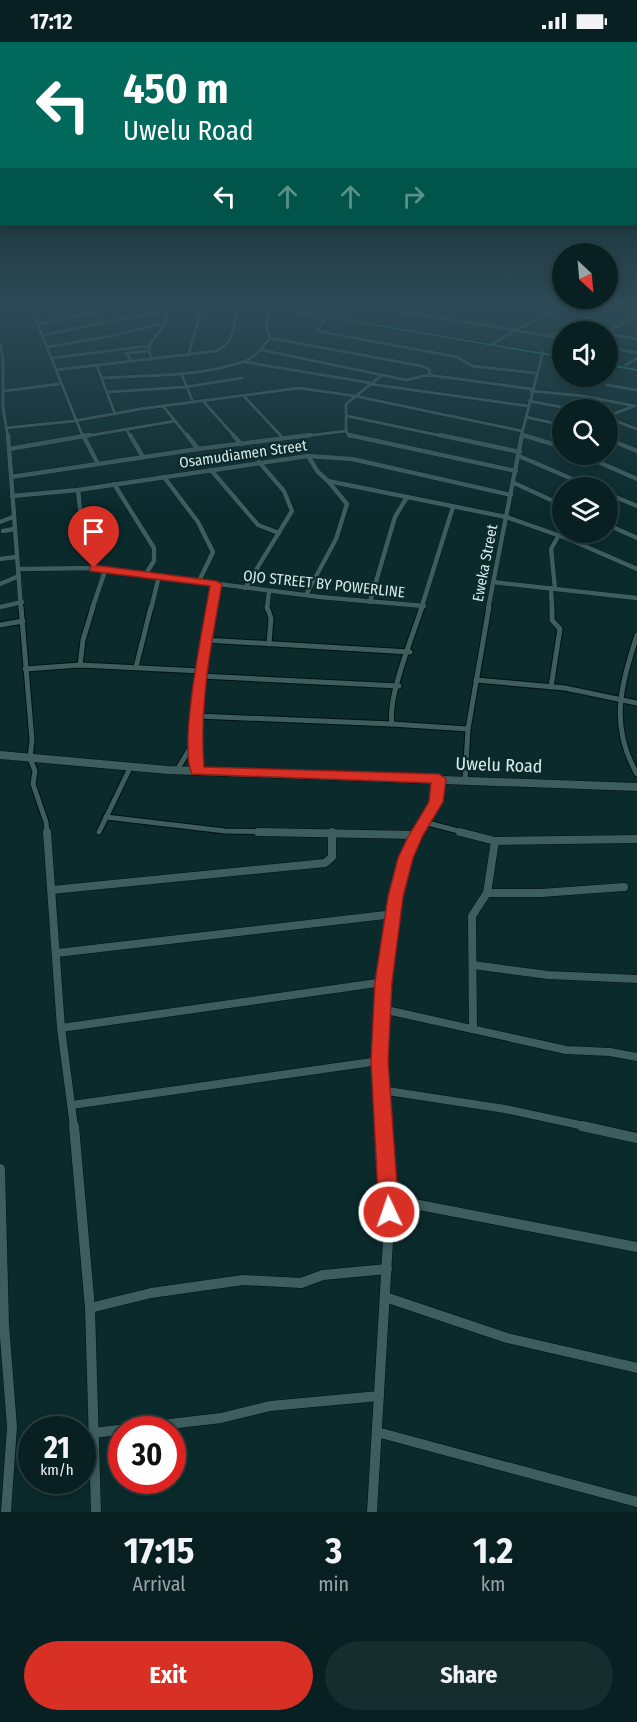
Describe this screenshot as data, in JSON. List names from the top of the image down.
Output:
{
  "streets": {
    "street": [
      "Osamudiamen Street",
      "Eweka Street",
      "OJO STREET BY POWERLINE",
      "Uwelu Road"
    ]
  },
  "crossings": [
    ["Osamudiamen Street", "Eweka Street"],
    ["Eweka Street", "Uwelu Road"]
  ],
  "north": "bottom right",
  "page": {
    "status": "17:12",
    "turn": ["450 m", "Uwelu Road"],
    "speed": "21 km/h",
    "limit": "30",
    "eta": [
      "17:15",
      "Arrival",
      "3",
      "min",
      "1.2",
      "km"
    ],
    "buttons": ["Exit", "Share"]
  }
}
